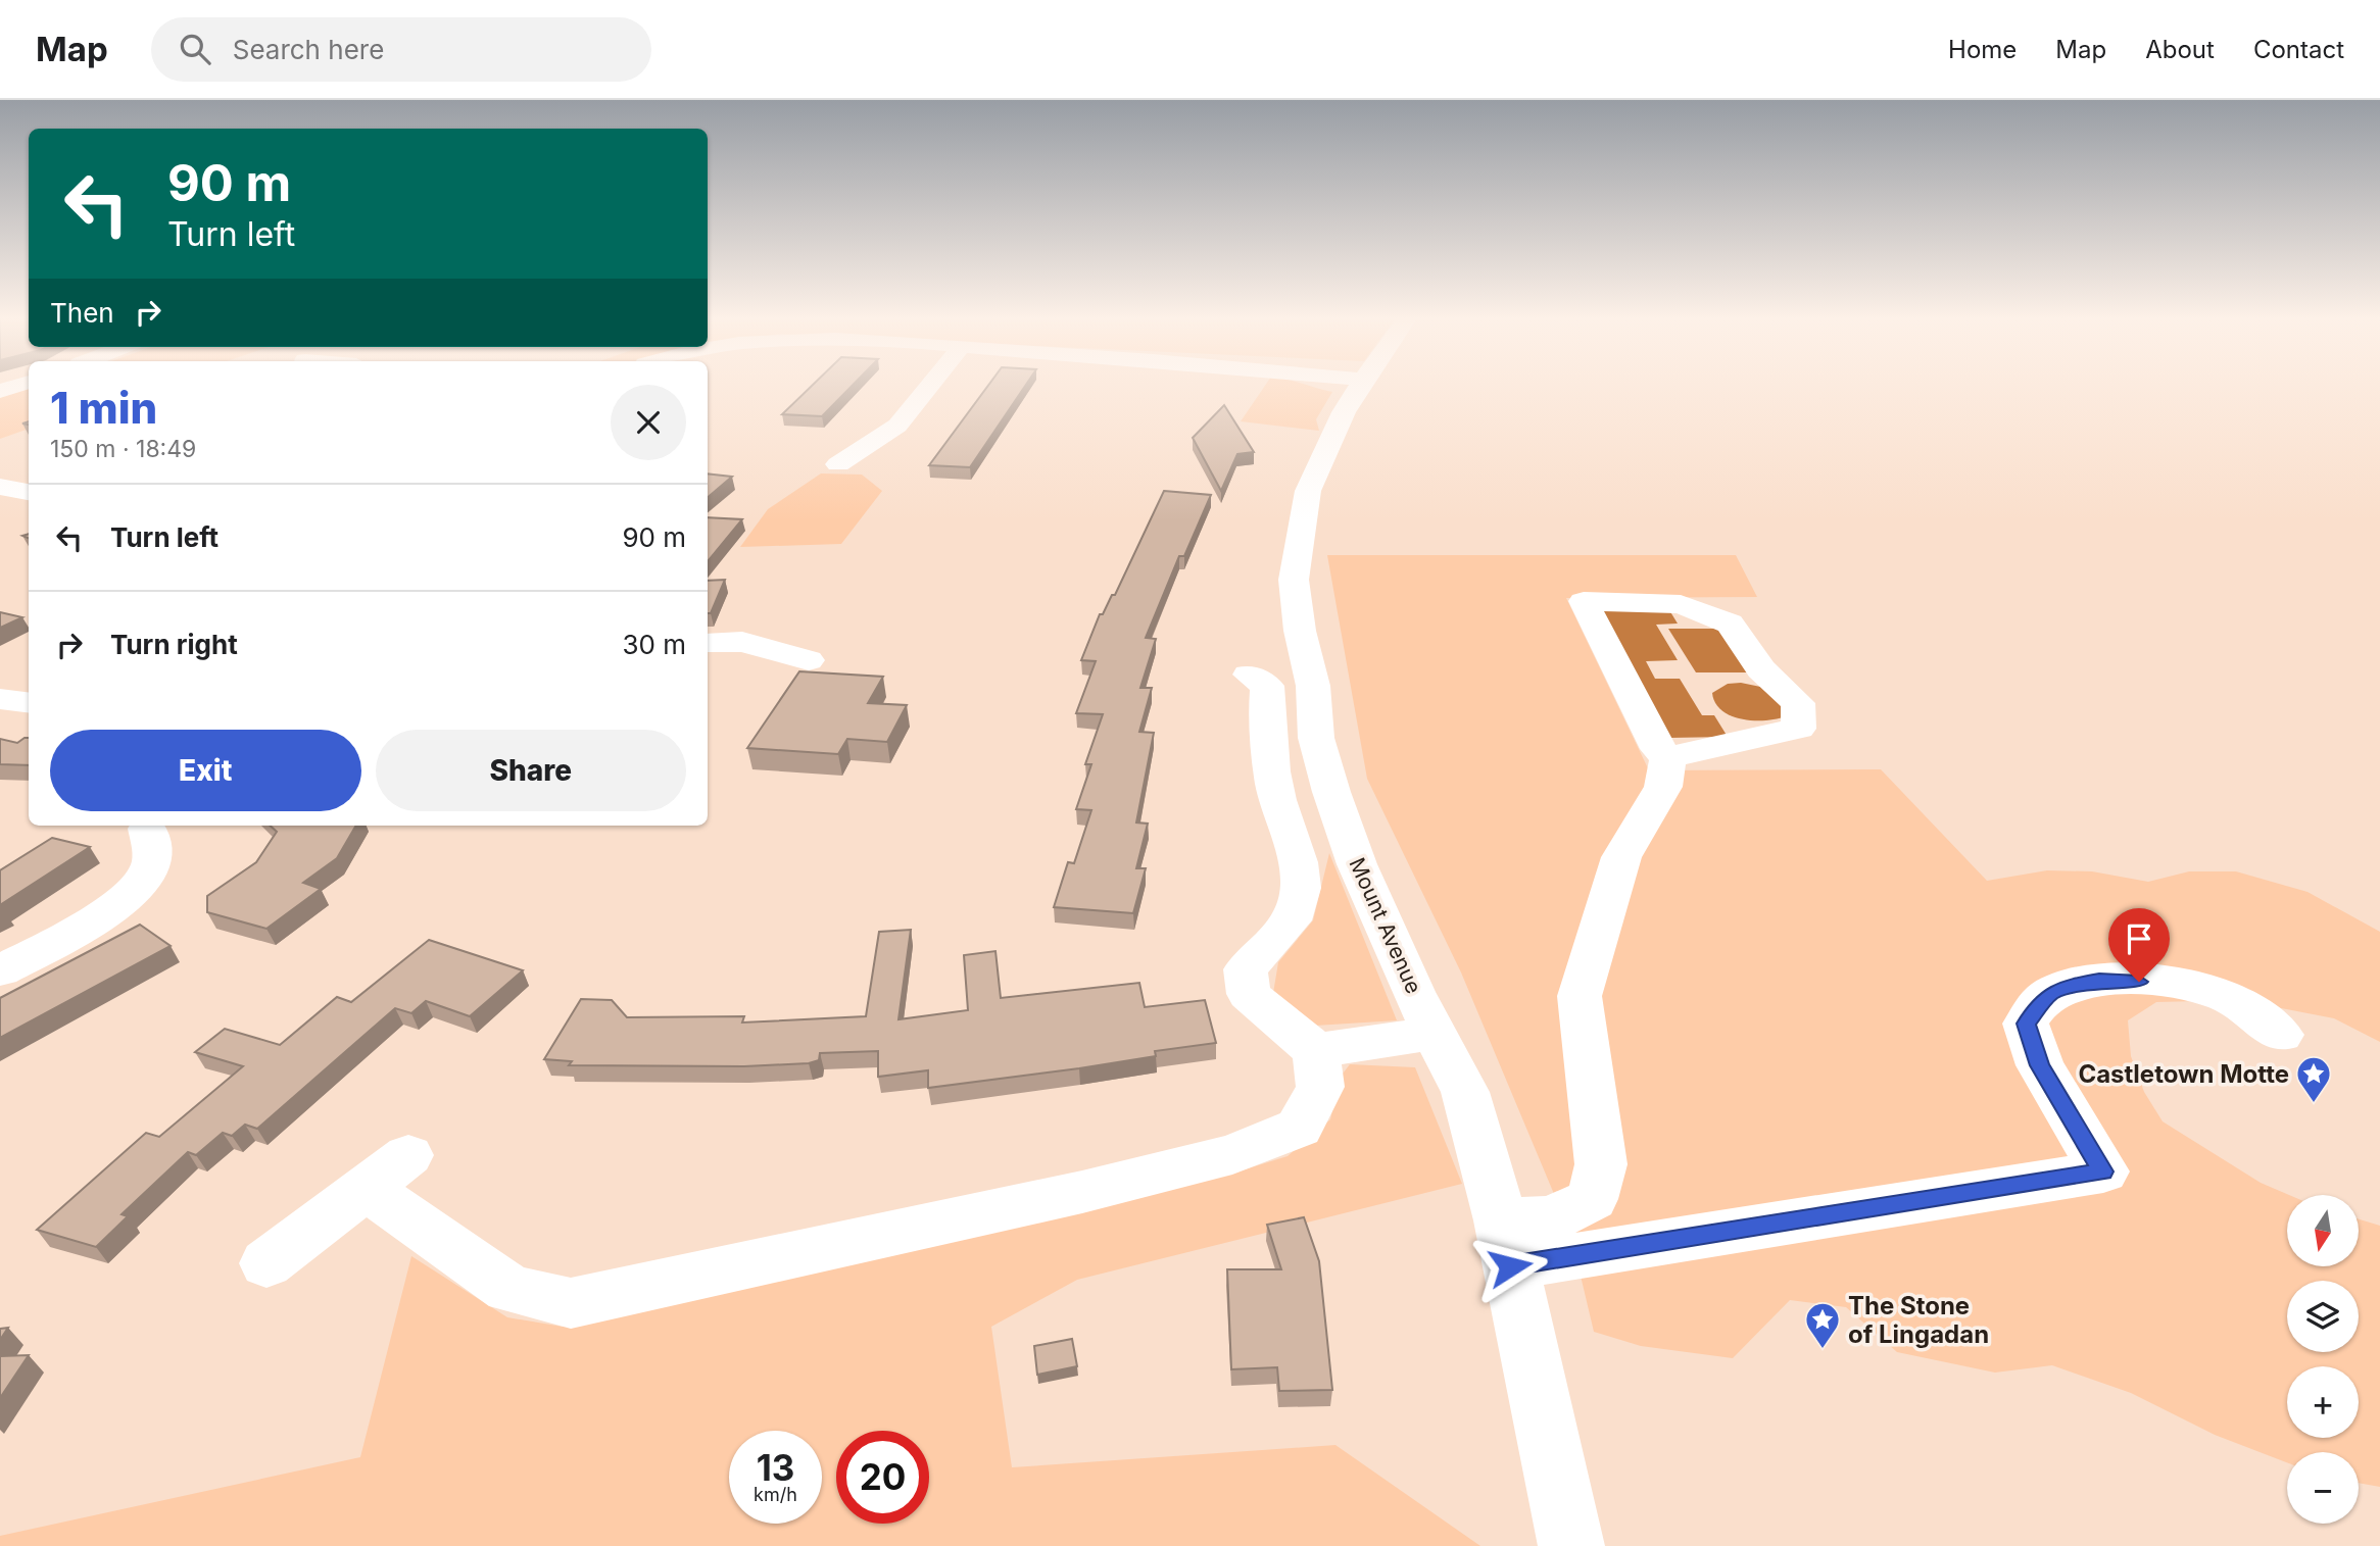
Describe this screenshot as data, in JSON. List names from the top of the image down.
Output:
{
  "streets": {
    "street": ["Mount Avenue"]
  },
  "places": {
    "place": ["Castletown Motte", "The Stone of Lingadan"]
  },
  "north": "bottom",
  "page": {
    "header": "Map",
    "search": "Search here",
    "nav": [
      "Home",
      "Map",
      "About",
      "Contact"
    ],
    "turn": ["90 m", "Turn left"],
    "then": "Then",
    "heading": ["1 min", "150 m · 18:49"],
    "list": [
      {
        "name": "Turn left",
        "value": "90 m"
      },
      {
        "name": "Turn right",
        "value": "30 m"
      }
    ],
    "buttons": ["Exit", "Share"],
    "map_buttons": ["+", "−"],
    "speed": "13 km/h",
    "limit": "20"
  }
}
